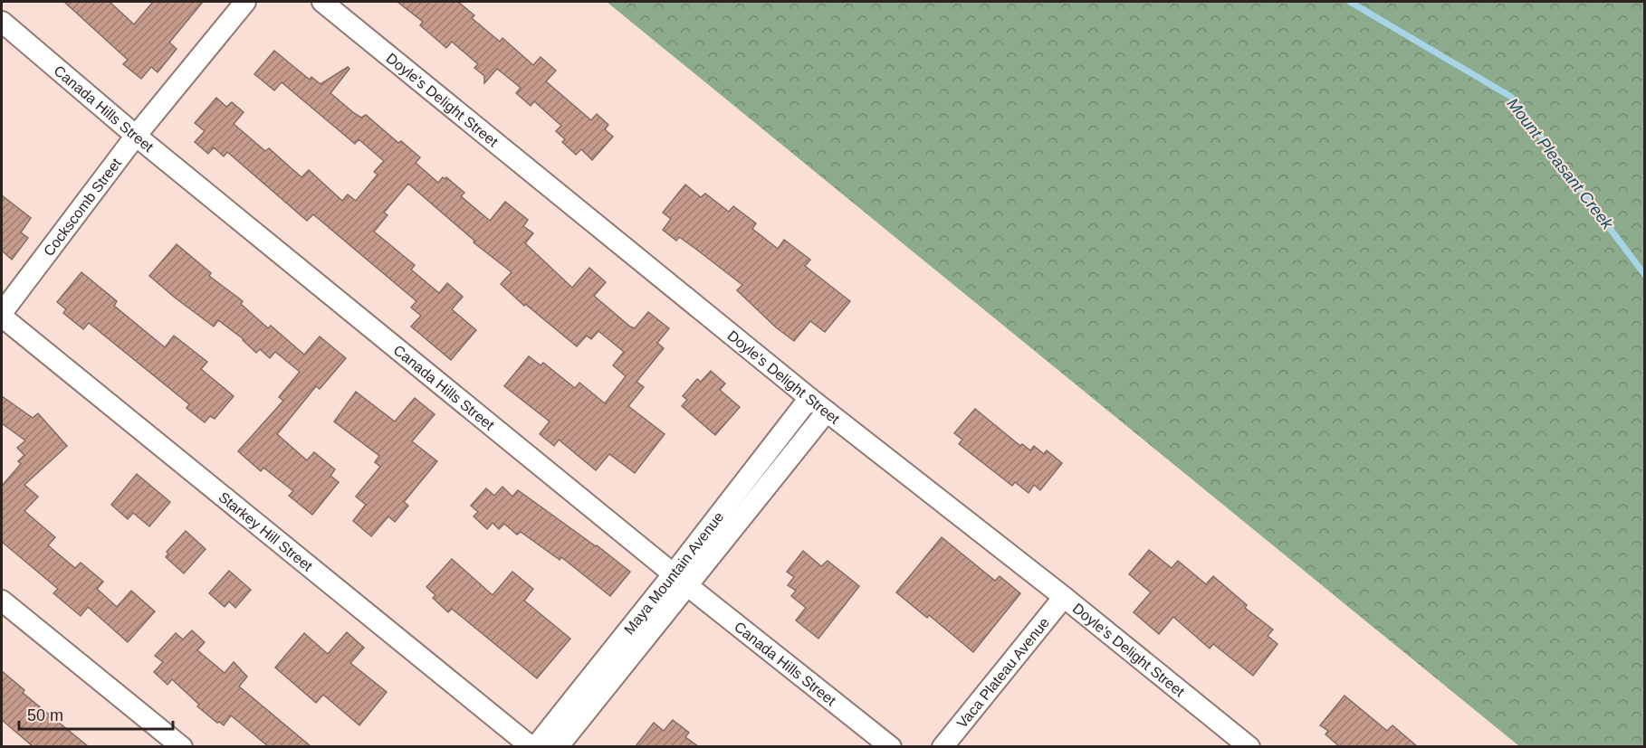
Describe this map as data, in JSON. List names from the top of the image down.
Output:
{
  "streets": {
    "street": [
      "Doyle's Delight Street",
      "Canada Hills Street",
      "Cockscomb Street",
      "Starkey Hill Street",
      "Maya Mountain Avenue",
      "Vaca Plateau Avenue"
    ]
  },
  "crossings": [
    ["Doyle's Delight Street", "Maya Mountain Avenue"],
    ["Doyle's Delight Street", "Vaca Plateau Avenue"],
    ["Canada Hills Street", "Cockscomb Street"],
    ["Canada Hills Street", "Maya Mountain Avenue"],
    ["Cockscomb Street", "Starkey Hill Street"],
    ["Starkey Hill Street", "Maya Mountain Avenue"]
  ],
  "water": ["Mount Pleasant Creek"],
  "scale_bar": "50 m"
}
